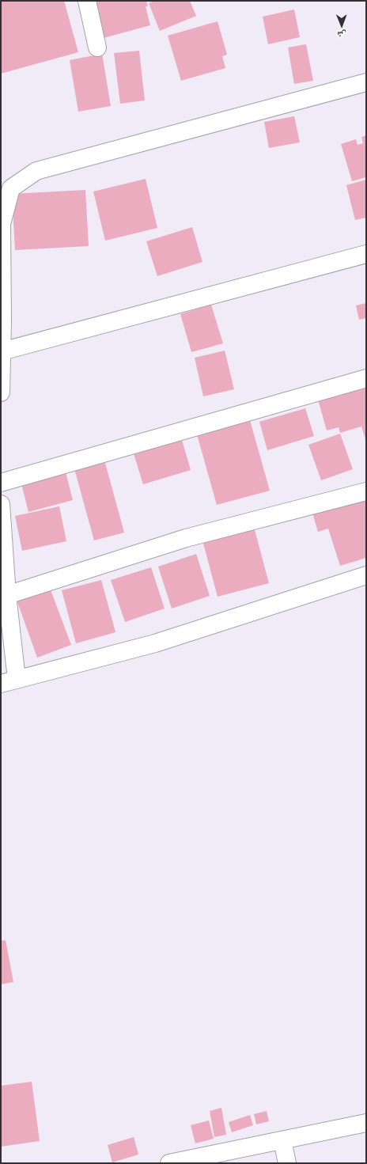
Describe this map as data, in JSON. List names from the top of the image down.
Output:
{
  "north": "bottom"
}
